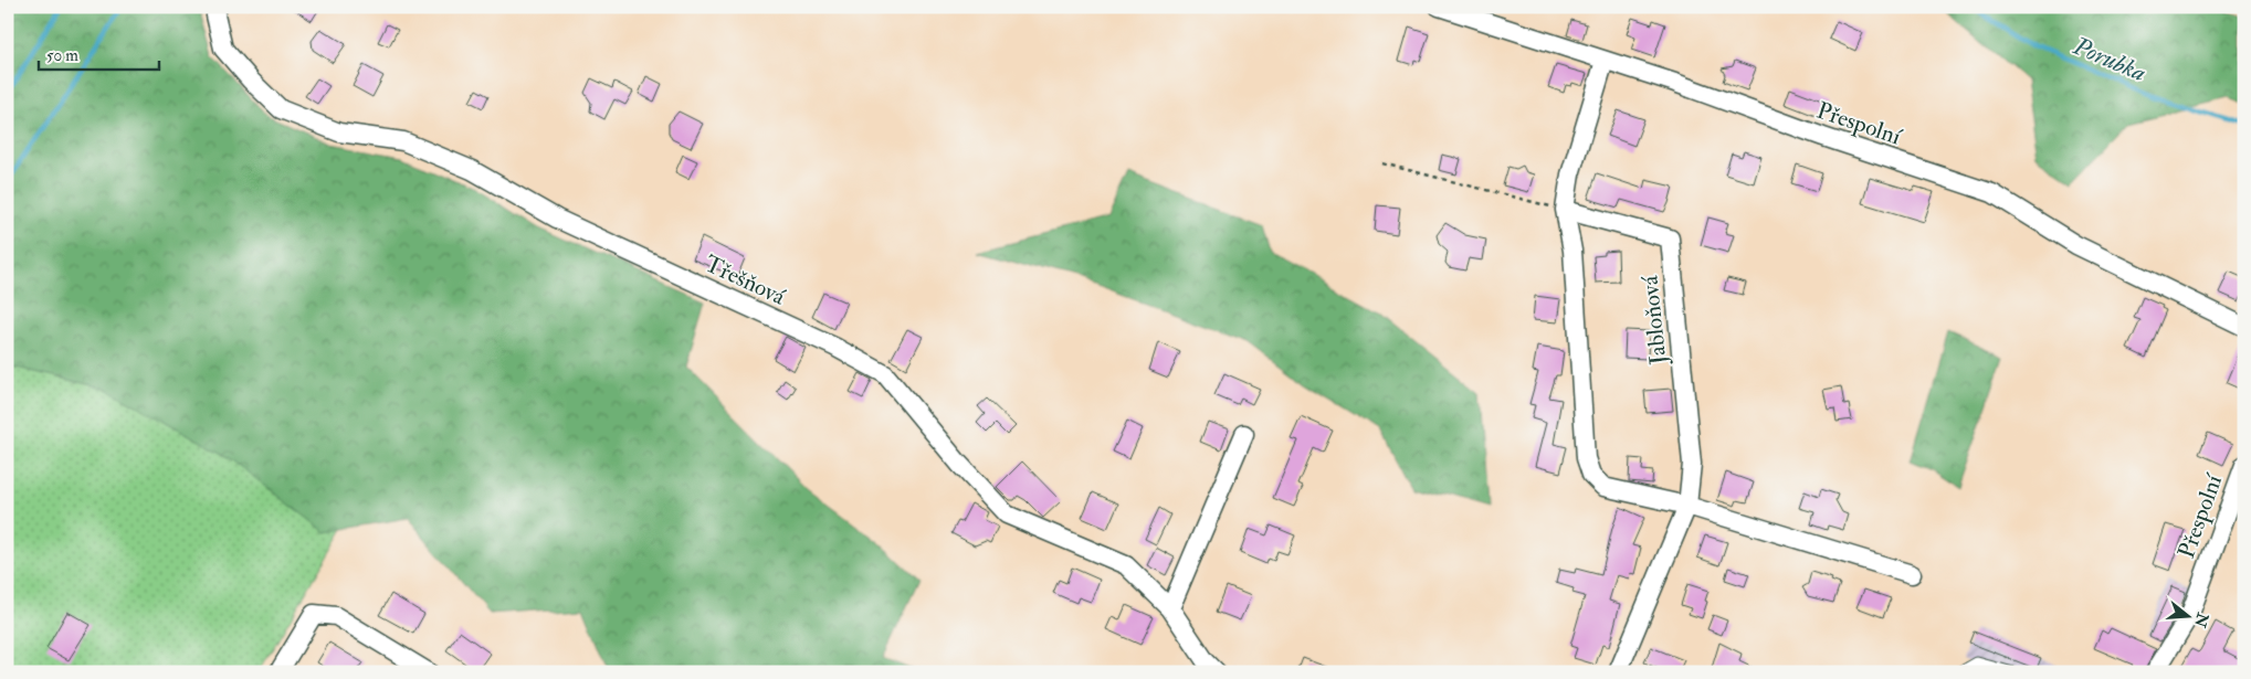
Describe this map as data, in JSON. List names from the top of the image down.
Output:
{
  "streets": {
    "street": ["Přespolní", "Třešňová", "Jabloňová"]
  },
  "water": ["Porubka"],
  "scale_bar": "50 m",
  "north": "right"
}
